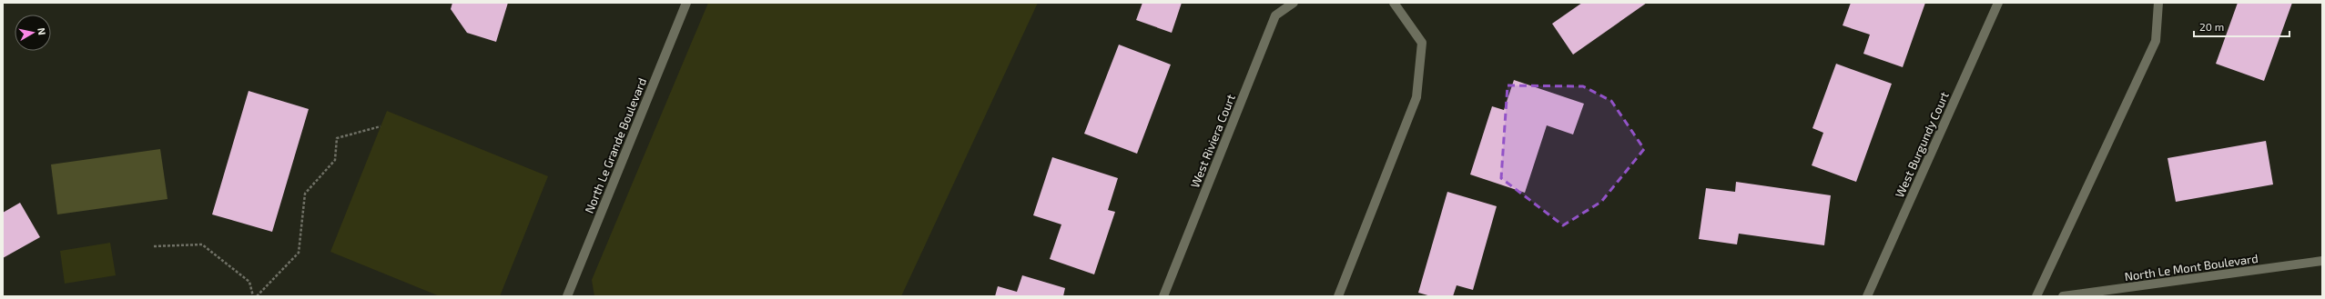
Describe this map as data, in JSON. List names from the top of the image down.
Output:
{
  "streets": {
    "street": [
      "West Riviera Court",
      "West Burgundy Court",
      "North Le Grande Boulevard",
      "North Le Mont Boulevard"
    ]
  },
  "scale_bar": "20 m",
  "north": "right"
}
